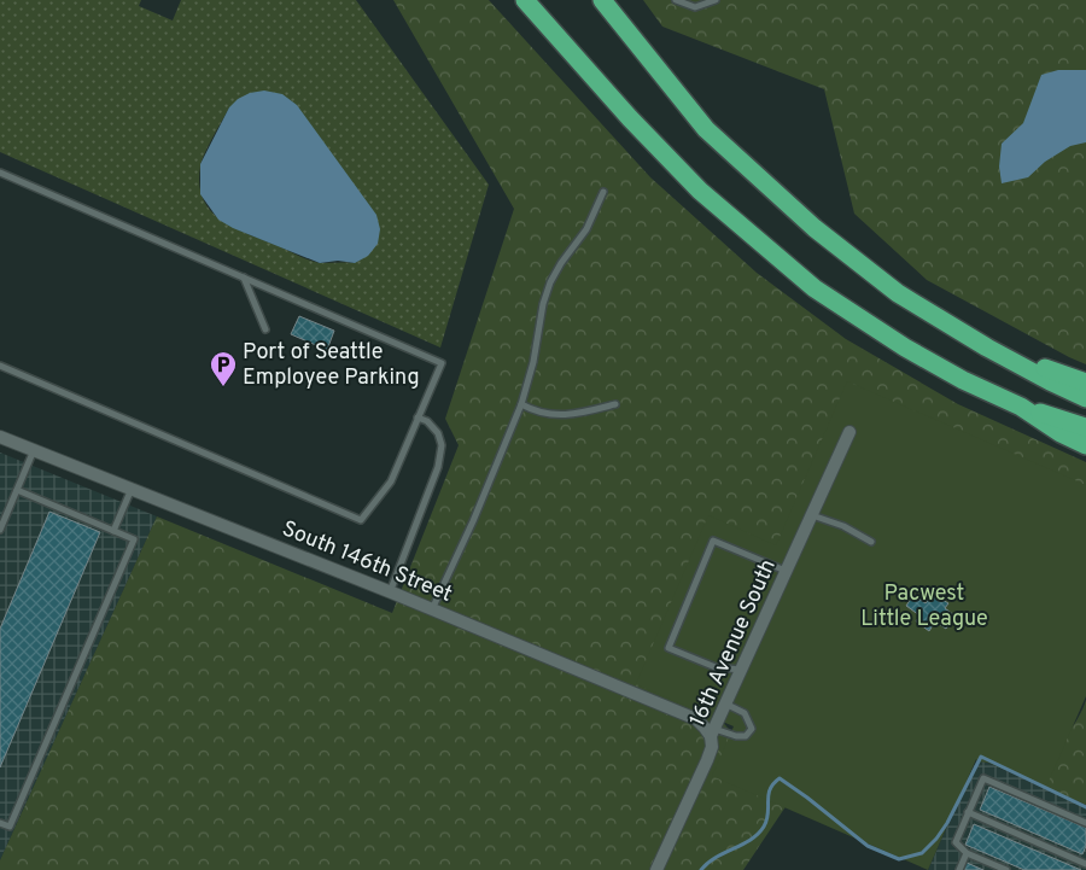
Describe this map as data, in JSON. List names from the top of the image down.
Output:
{
  "streets": {
    "street": ["South 146th Street", "16th Avenue South"]
  },
  "crossings": [
    ["South 146th Street", "16th Avenue South"]
  ],
  "parks": ["Pacwest Little League"],
  "places": {
    "parking": ["Port of Seattle Employee Parking"]
  }
}
